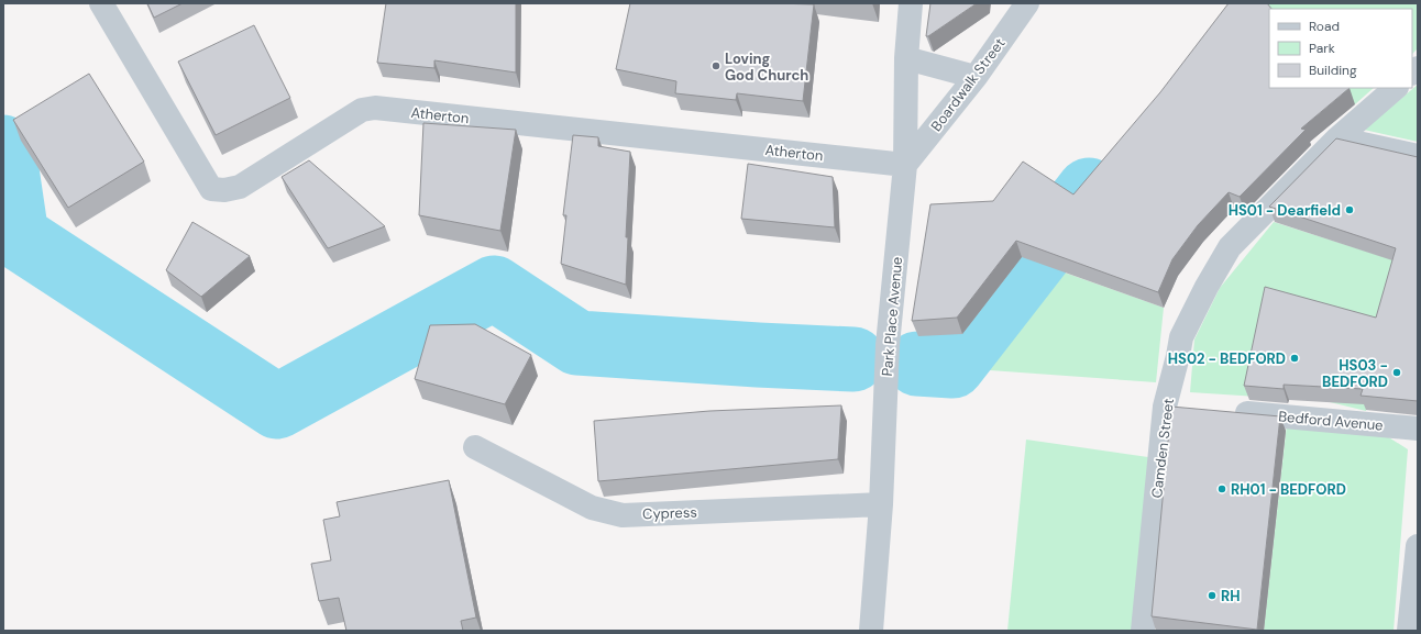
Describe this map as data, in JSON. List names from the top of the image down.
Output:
{
  "streets": {
    "street": [
      "Boardwalk Street",
      "Atherton",
      "Park Place Avenue",
      "Bedford Avenue",
      "Camden Street",
      "Cypress"
    ]
  },
  "crossings": [
    ["Boardwalk Street", "Atherton"],
    ["Boardwalk Street", "Park Place Avenue"],
    ["Atherton", "Park Place Avenue"],
    ["Park Place Avenue", "Cypress"]
  ],
  "places": [
    "Loving God Church",
    "HS01 - Dearfield",
    "HS02 - BEDFORD",
    "HS03 - BEDFORD",
    "RH01 - BEDFORD",
    "RH"
  ],
  "legend": ["Road", "Park", "Building"]
}
